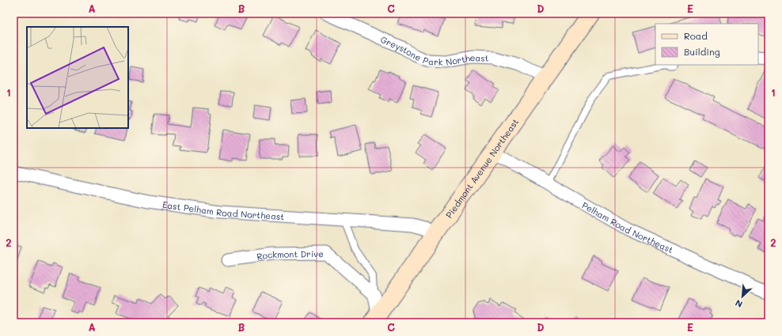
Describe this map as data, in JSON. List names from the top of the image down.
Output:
{
  "streets": {
    "main road": ["Piedmont Avenue Northeast"],
    "street": [
      "Greystone Park Northeast",
      "East Pelham Road Northeast",
      "Pelham Road Northeast",
      "Rockmont Drive"
    ]
  },
  "crossings": [
    ["Greystone Park Northeast", "Piedmont Avenue Northeast"],
    ["Piedmont Avenue Northeast", "East Pelham Road Northeast"],
    ["Piedmont Avenue Northeast", "Pelham Road Northeast"]
  ],
  "legend": ["Road", "Building"],
  "north": "bottom left",
  "grid": {
    "columns": [
      "A",
      "B",
      "C",
      "D",
      "E"
    ],
    "rows": ["1", "2"]
  }
}
